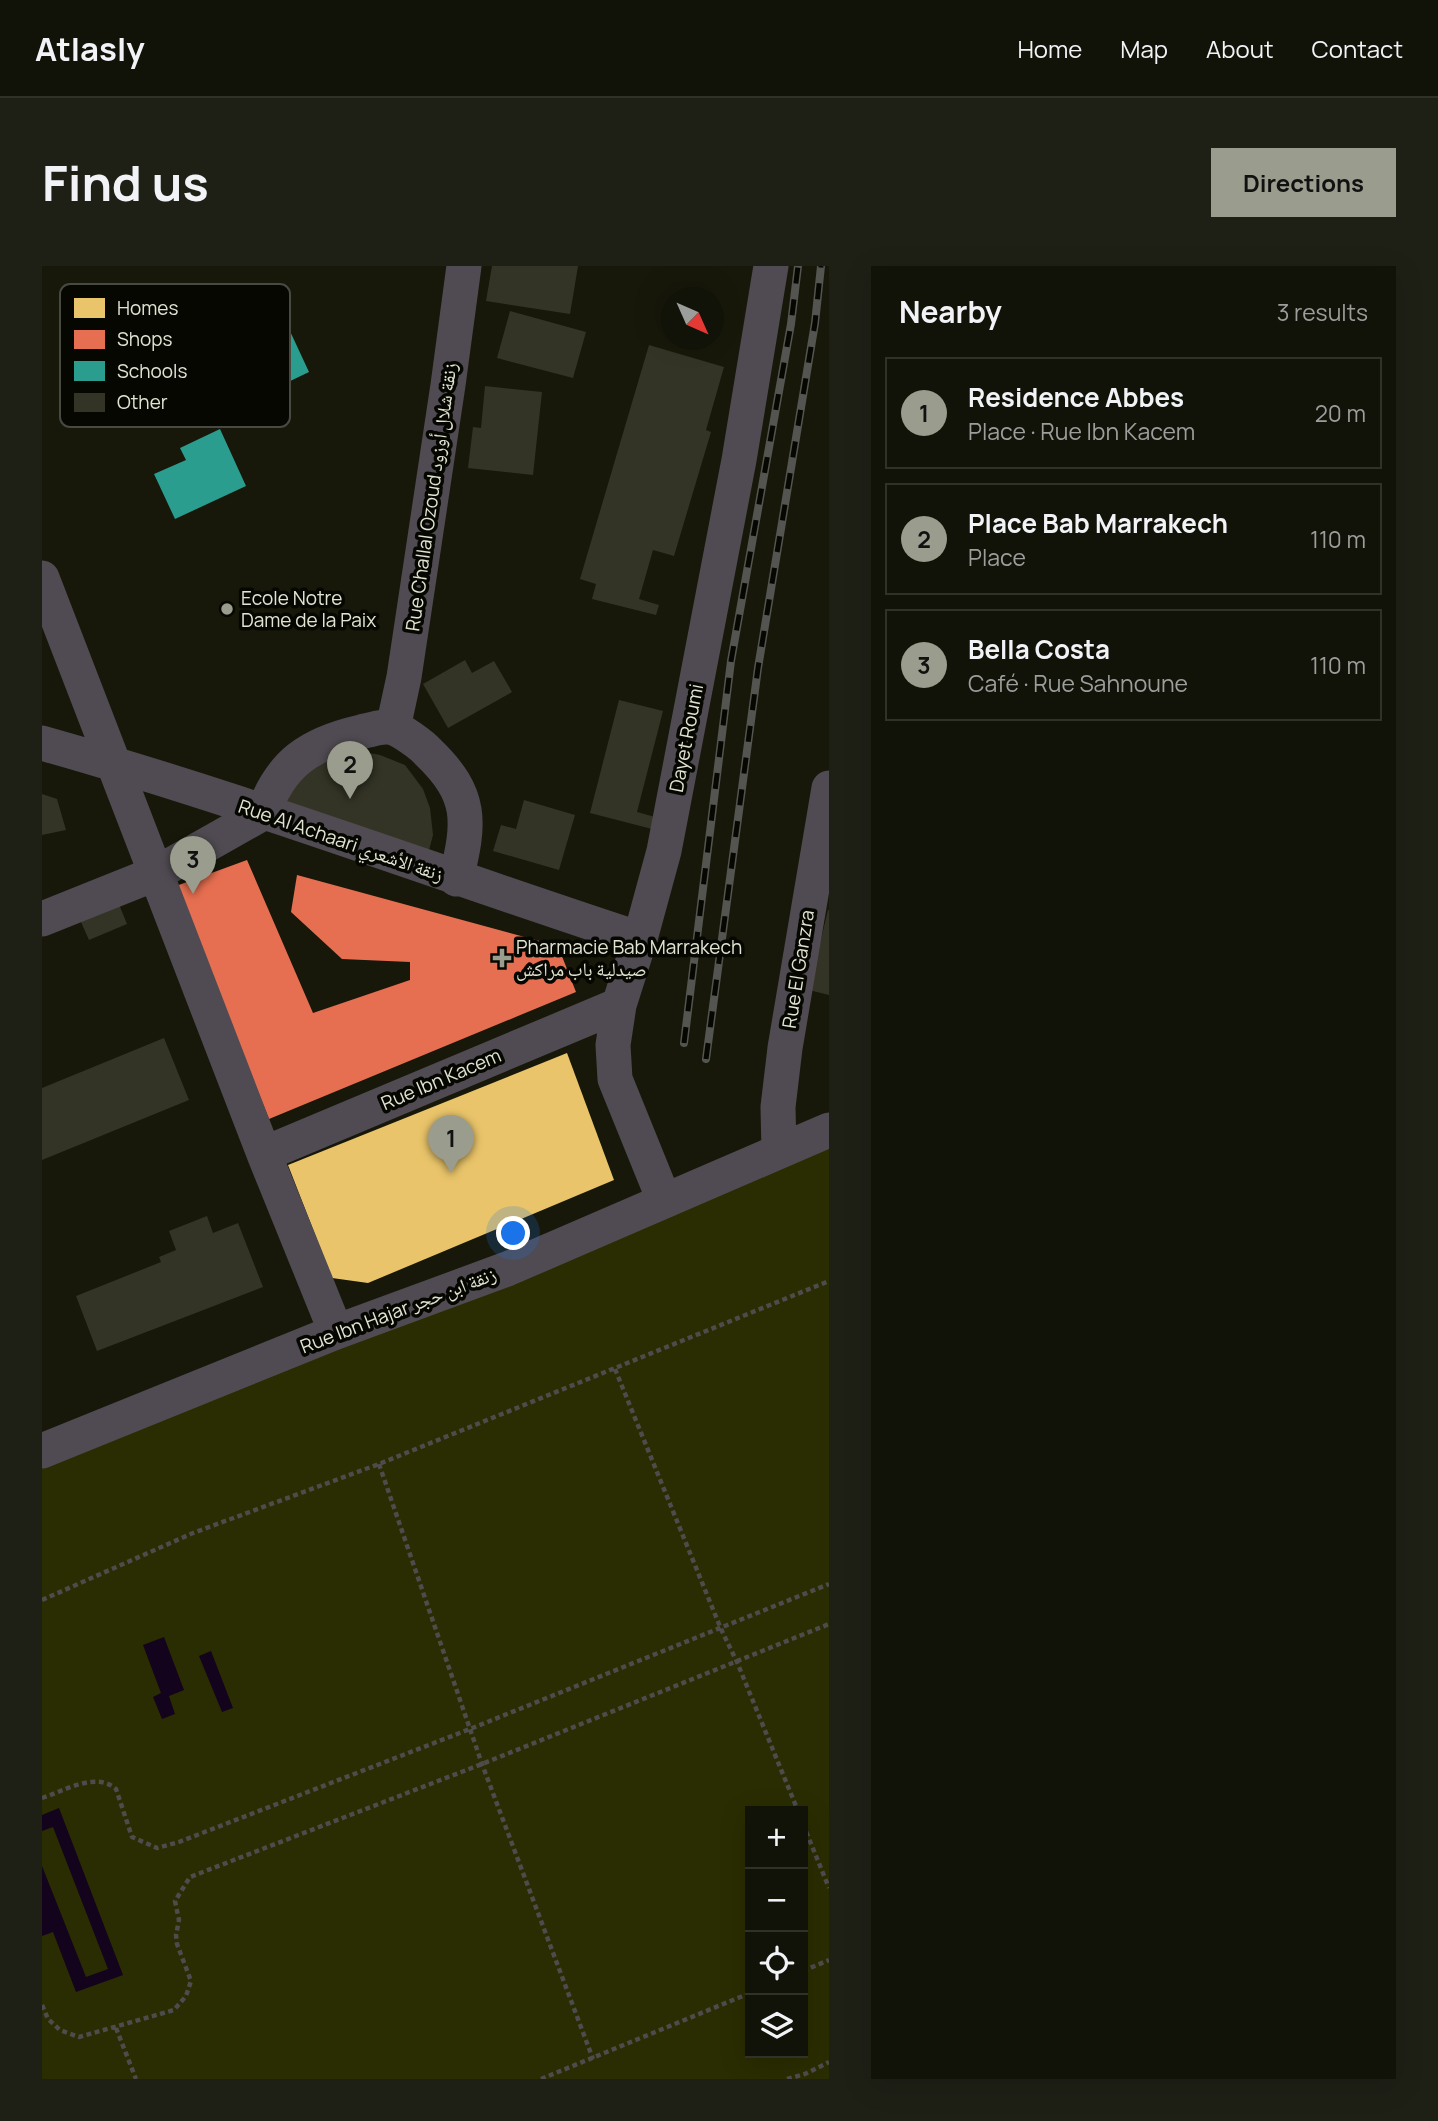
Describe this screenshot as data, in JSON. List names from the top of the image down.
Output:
{
  "streets": {
    "street": [
      "Rue Challal Ozoud زنقة شلال أوزود",
      "Dayet Roumi",
      "Rue Al Achaari زنقة الأشعري",
      "Rue El Ganzra",
      "Rue Ibn Kacem",
      "Rue Ibn Hajar زنقة ابن حجر"
    ]
  },
  "crossings": [
    ["Dayet Roumi", "Rue Al Achaari زنقة الأشعري"],
    ["Dayet Roumi", "Rue Ibn Kacem"],
    ["Dayet Roumi", "Rue Ibn Hajar زنقة ابن حجر"],
    ["Rue El Ganzra", "Rue Ibn Hajar زنقة ابن حجر"]
  ],
  "places": {
    "other": ["Ecole Notre Dame de la Paix"],
    "health": ["Pharmacie Bab Marrakech صيدلية باب مراكش"]
  },
  "legend": [
    "Homes",
    "Shops",
    "Schools",
    "Other"
  ],
  "north": "bottom right",
  "page": {
    "header": "Atlasly",
    "nav": [
      "Home",
      "Map",
      "About",
      "Contact"
    ],
    "buttons": "Directions",
    "title": "Find us",
    "heading": ["Nearby", "3 results"],
    "list": [
      {
        "mark": "1",
        "name": "Residence Abbes",
        "note": "Place · Rue Ibn Kacem",
        "value": "20 m"
      },
      {
        "mark": "2",
        "name": "Place Bab Marrakech",
        "note": "Place",
        "value": "110 m"
      },
      {
        "mark": "3",
        "name": "Bella Costa",
        "note": "Café · Rue Sahnoune",
        "value": "110 m"
      }
    ],
    "pins": ["2", "3", "1"],
    "map_buttons": ["+", "−"]
  }
}
